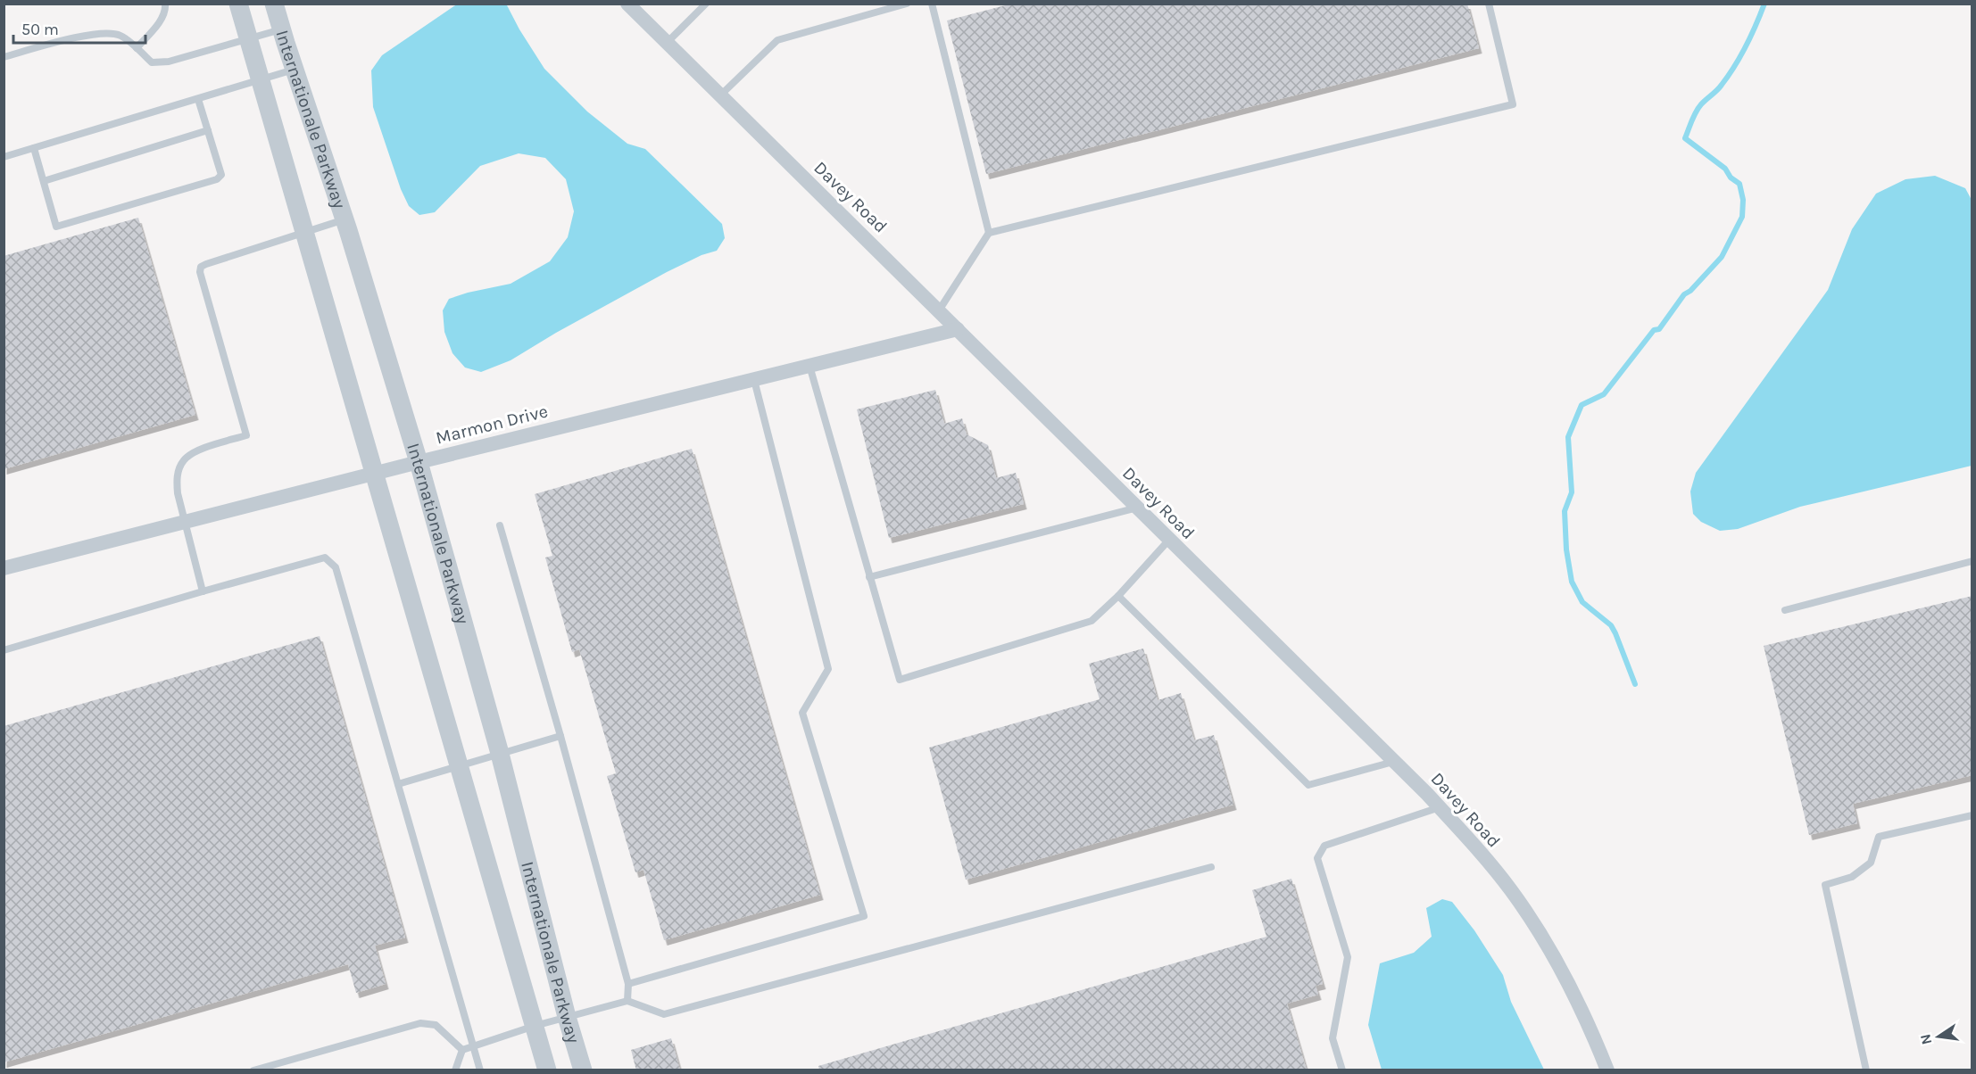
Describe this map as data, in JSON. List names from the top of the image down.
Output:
{
  "streets": {
    "street": ["Internationale Parkway", "Davey Road", "Marmon Drive"]
  },
  "crossings": [
    ["Internationale Parkway", "Marmon Drive"],
    ["Davey Road", "Marmon Drive"]
  ],
  "scale_bar": "50 m",
  "north": "left"
}
